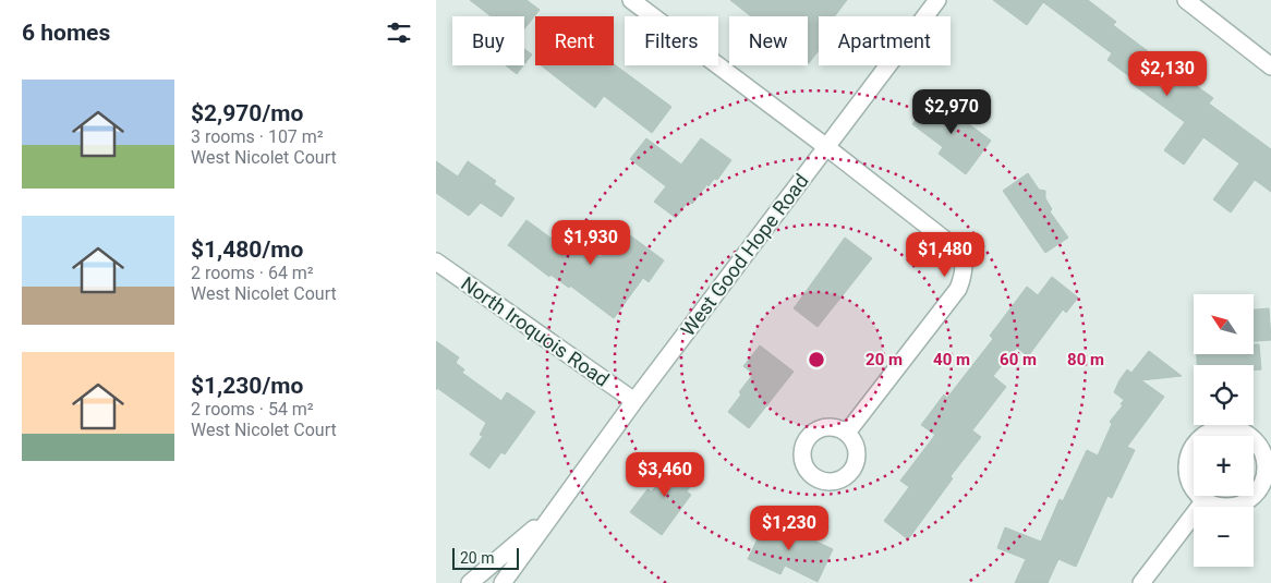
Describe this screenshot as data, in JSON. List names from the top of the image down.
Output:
{
  "streets": {
    "street": ["West Good Hope Road", "North Iroquois Road"]
  },
  "crossings": [
    ["West Good Hope Road", "North Iroquois Road"]
  ],
  "scale_bar": "20 m",
  "north": "top left",
  "page": {
    "heading": "6 homes",
    "chip": [
      "Buy",
      "Rent",
      "Filters",
      "New",
      "Apartment"
    ],
    "price": [
      "$2,130",
      "$2,970",
      "$1,930",
      "$1,480",
      "$3,460",
      "$1,230"
    ],
    "list": [
      {
        "name": "$2,970/mo",
        "note": "3 rooms · 107 m² · West Nicolet Court"
      },
      {
        "name": "$1,480/mo",
        "note": "2 rooms · 64 m² · West Nicolet Court"
      },
      {
        "name": "$1,230/mo",
        "note": "2 rooms · 54 m² · West Nicolet Court"
      }
    ],
    "map_buttons": ["+", "−"],
    "scale": "20 m"
  },
  "rings": [
    "20 m",
    "40 m",
    "60 m",
    "80 m"
  ]
}
